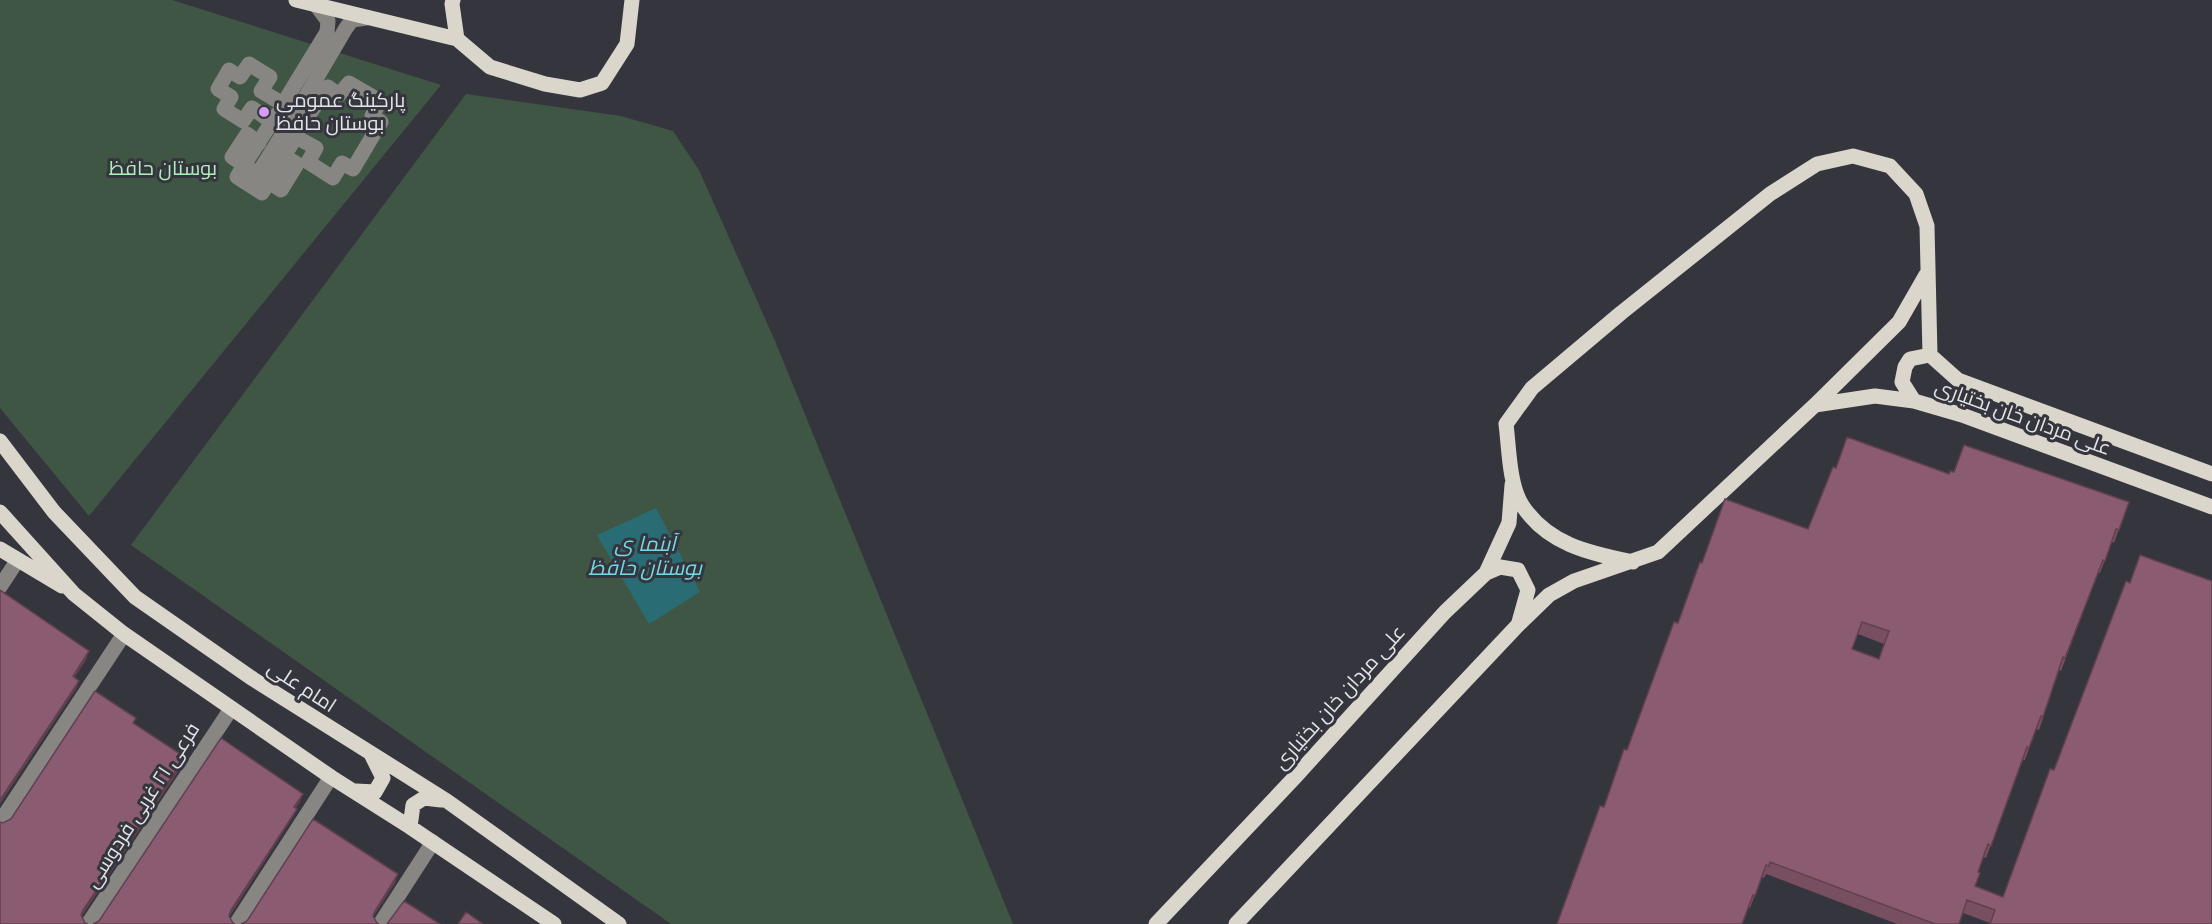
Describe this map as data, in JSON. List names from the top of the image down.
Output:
{
  "streets": {
    "main road": ["علی مردان خان بختیاری", "امام علی"],
    "street": ["فرعی ۲۱ غربی فردوسی"]
  },
  "water": ["آبنما ی بوستان حافظ"],
  "parks": ["بوستان حافظ"],
  "places": ["پارکینگ عمومی بوستان حافظ"]
}
